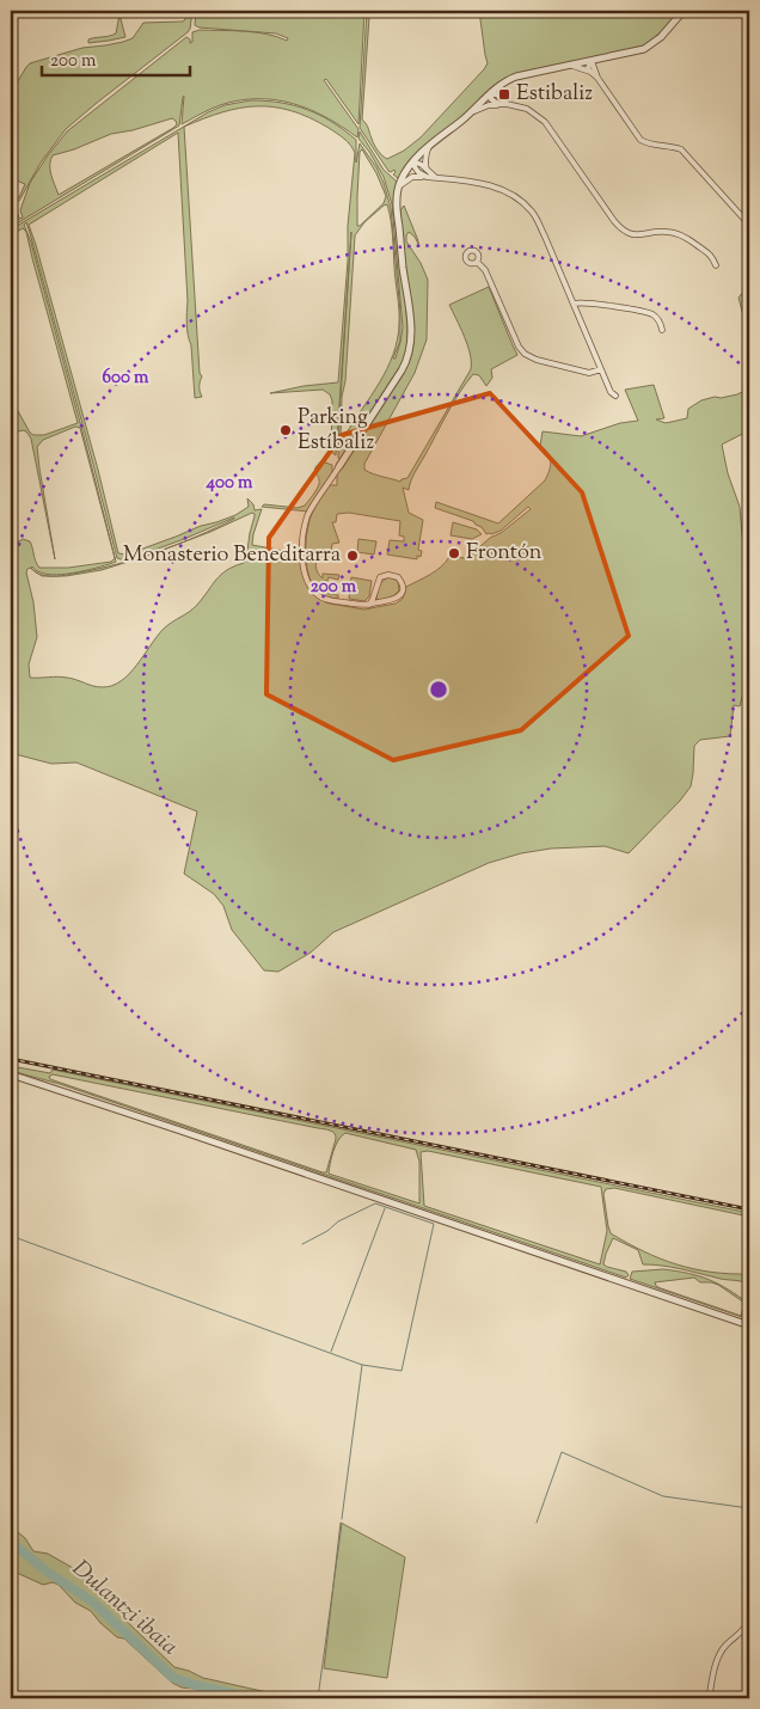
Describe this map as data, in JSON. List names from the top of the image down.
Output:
{
  "water": ["Dulantzi ibaia"],
  "places": {
    "transit": ["Estibaliz"],
    "other": ["Parking Estíbaliz", "Frontón", "Monasterio Beneditarra"]
  },
  "scale_bar": "200 m",
  "rings": ["600 m", "400 m", "200 m"]
}
